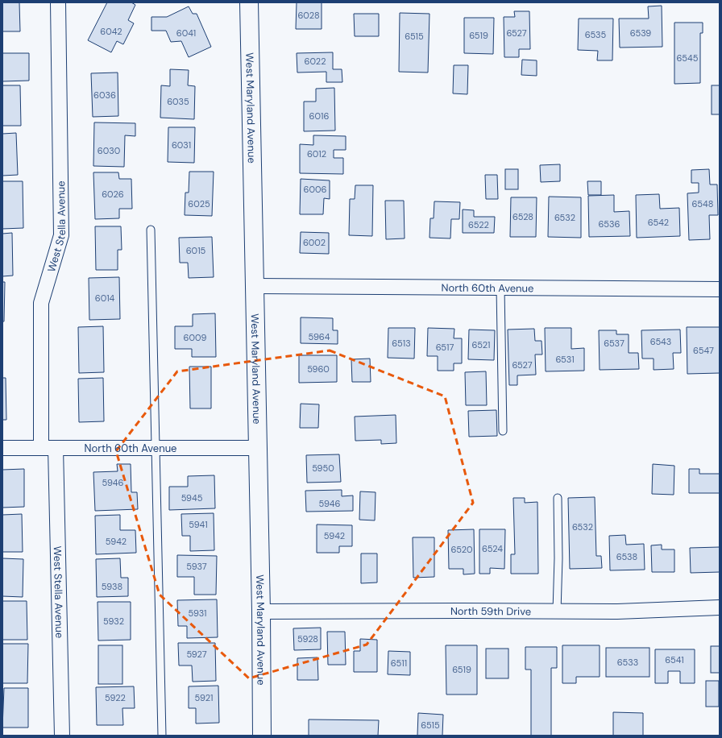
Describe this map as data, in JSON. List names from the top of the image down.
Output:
{
  "streets": {
    "street": [
      "West Maryland Avenue",
      "West Stella Avenue",
      "North 60th Avenue",
      "North 59th Drive"
    ]
  },
  "crossings": [
    ["West Maryland Avenue", "North 60th Avenue"],
    ["West Maryland Avenue", "North 59th Drive"],
    ["West Stella Avenue", "North 60th Avenue"]
  ],
  "house_numbers": [
    "6028",
    "6042",
    "6041",
    "6527",
    "6539",
    "6535",
    "6519",
    "6515",
    "6545",
    "6022",
    "6036",
    "6035",
    "6016",
    "6031",
    "6030",
    "6012",
    "6006",
    "6026",
    "6025",
    "6548",
    "6528",
    "6532",
    "6542",
    "6536",
    "6522",
    "6002",
    "6015",
    "6014",
    "5964",
    "6009",
    "6543",
    "6513",
    "6537",
    "6521",
    "6517",
    "6547",
    "6531",
    "6527",
    "5960",
    "5950",
    "5946",
    "5945",
    "5946",
    "5941",
    "6532",
    "5942",
    "5942",
    "6524",
    "6520",
    "6538",
    "5937",
    "5938",
    "5931",
    "5932",
    "5928",
    "5927",
    "6541",
    "6533",
    "6511",
    "6519",
    "5922",
    "5921",
    "6515"
  ]
}
